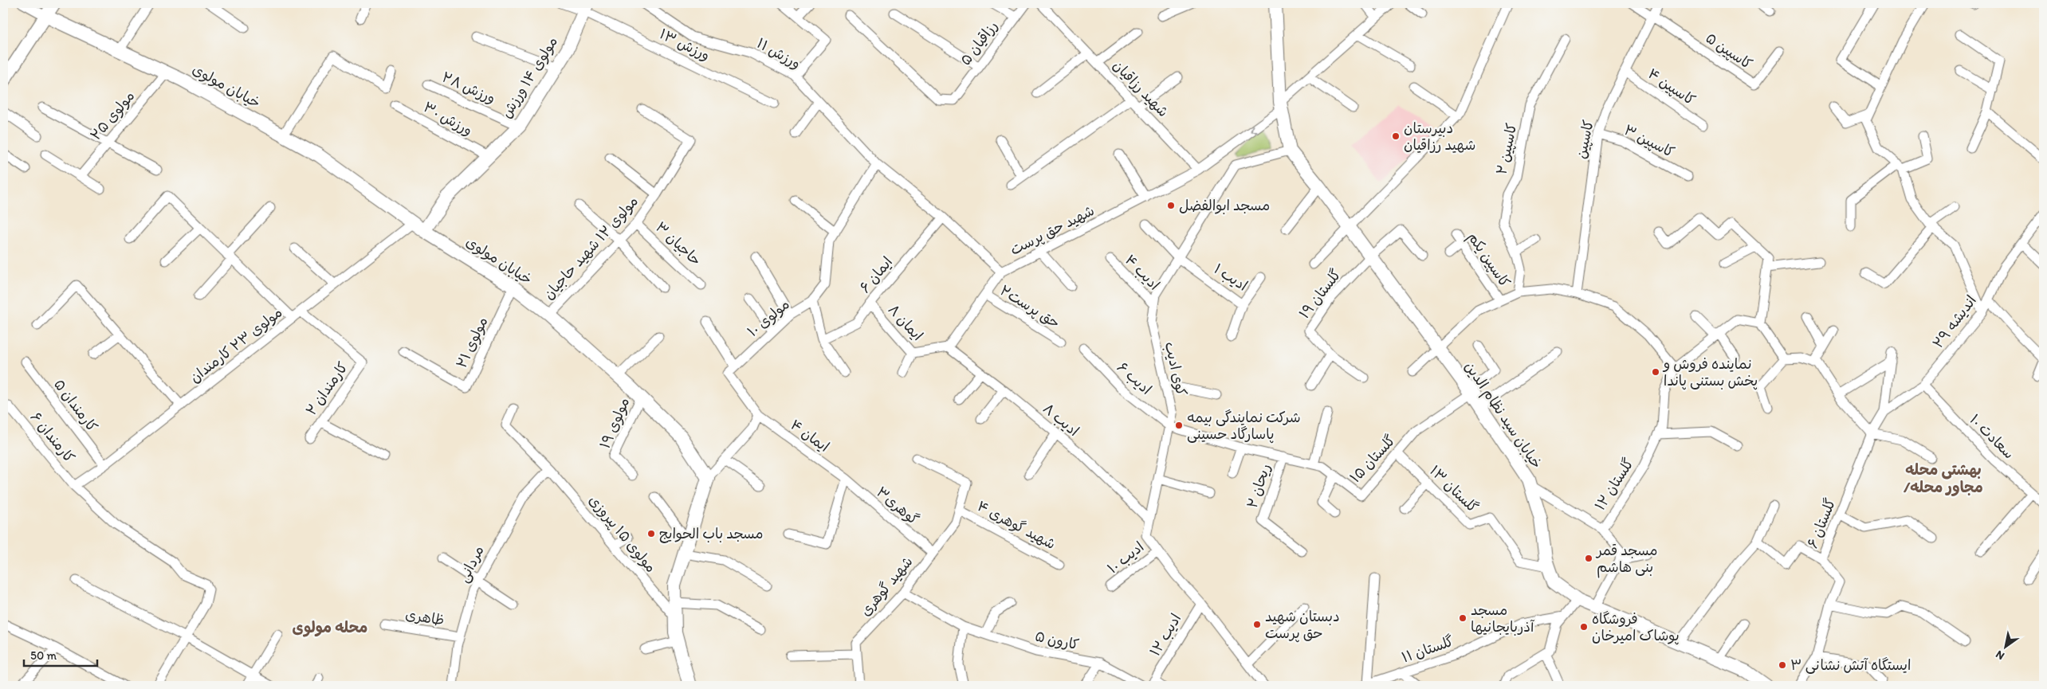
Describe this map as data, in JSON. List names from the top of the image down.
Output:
{
  "streets": {
    "street": [
      "رزاقیان ۵",
      "ورزش ۱۳",
      "کاسپین ۵",
      "ورزش ۱۱",
      "مولوی ۱۴ ورزش",
      "خیابان مولوی",
      "کاسپین ۴",
      "ورزش ۲۸",
      "شهید رزاقیان",
      "مولوی ۲۵",
      "ورزش ۳۰",
      "کاسپین",
      "کاسپین ۳",
      "کاسپین ۲",
      "شهید حق پرست",
      "حاجیان ۳",
      "مولوی ۱۲ شهید حاجیان",
      "کاسپین یکم",
      "ادیب ۴",
      "ایمان ۶",
      "ادیب ۱",
      "گلستان ۱۹",
      "حق پرست۲",
      "مولوی ۱۰",
      "اندیشه ۲۹",
      "ایمان ۸",
      "مولوی ۲۱",
      "مولوی ۲۳ کارمندان",
      "کوی ادیب",
      "ادیب ۶",
      "کارمندان ۲",
      "کارمندان ۵",
      "خیابان سید نظام الدین",
      "ادیب ۸",
      "مولوی ۱۹",
      "ایمان ۴",
      "سعادت ۱۰",
      "کارمندان ۶",
      "گلستان ۱۵",
      "گلستان ۱۲",
      "ریحان ۲",
      "گلستان ۱۳",
      "گوهری۳",
      "گلستان ۶",
      "شهید گوهری ۴",
      "مولوی ۱۵ پیروزی",
      "ادیب ۱۰",
      "مردانی",
      "شهید گوهری",
      "ظاهری",
      "ادیب ۱۲",
      "کارون ۵",
      "گلستان ۱۱"
    ]
  },
  "crossings": [
    ["ورزش ۱۳", "مولوی ۱۴ ورزش"],
    ["کاسپین ۵", "کاسپین"],
    ["ورزش ۱۱", "شهید حق پرست"],
    ["ورزش ۱۱", "ایمان ۶"],
    ["ورزش ۱۱", "مولوی ۱۰"],
    ["مولوی ۱۴ ورزش", "خیابان مولوی"],
    ["مولوی ۱۴ ورزش", "ورزش ۲۸"],
    ["مولوی ۱۴ ورزش", "ورزش ۳۰"],
    ["خیابان مولوی", "مولوی ۲۵"],
    ["خیابان مولوی", "مولوی ۱۲ شهید حاجیان"],
    ["خیابان مولوی", "مولوی ۲۱"],
    ["خیابان مولوی", "مولوی ۲۳ کارمندان"],
    ["خیابان مولوی", "مولوی ۱۹"],
    ["کاسپین ۴", "کاسپین"],
    ["شهید رزاقیان", "شهید حق پرست"],
    ["کاسپین", "کاسپین ۳"],
    ["شهید حق پرست", "حق پرست۲"],
    ["شهید حق پرست", "ایمان ۸"],
    ["شهید حق پرست", "ادیب ۸"],
    ["حاجیان ۳", "مولوی ۱۲ شهید حاجیان"],
    ["ادیب ۴", "کوی ادیب"],
    ["ایمان ۶", "ایمان ۸"],
    ["ادیب ۱", "کوی ادیب"],
    ["گلستان ۱۹", "خیابان سید نظام الدین"],
    ["اندیشه ۲۹", "سعادت ۱۰"],
    ["اندیشه ۲۹", "گلستان ۶"],
    ["ایمان ۸", "ادیب ۸"],
    ["مولوی ۲۳ کارمندان", "کارمندان ۲"],
    ["مولوی ۲۳ کارمندان", "کارمندان ۵"],
    ["مولوی ۲۳ کارمندان", "کارمندان ۶"],
    ["کوی ادیب", "ادیب ۶"],
    ["کوی ادیب", "ادیب ۸"],
    ["کوی ادیب", "گلستان ۱۵"],
    ["کوی ادیب", "ادیب ۱۰"],
    ["کوی ادیب", "ادیب ۱۲"],
    ["ادیب ۶", "گلستان ۱۵"],
    ["خیابان سید نظام الدین", "گلستان ۱۵"],
    ["خیابان سید نظام الدین", "گلستان ۱۳"],
    ["ایمان ۴", "گوهری۳"],
    ["گلستان ۱۵", "ریحان ۲"],
    ["گلستان ۱۵", "گلستان ۱۳"],
    ["گوهری۳", "شهید گوهری"],
    ["شهید گوهری ۴", "شهید گوهری"],
    ["مولوی ۱۵ پیروزی", "مردانی"],
    ["مردانی", "ظاهری"],
    ["شهید گوهری", "کارون ۵"]
  ],
  "districts": ["بهشتی محله /مجاور محله", "محله مولوی"],
  "places": [
    "دبیرستان شهید رزاقیان",
    "مسجد ابوالفضل",
    "نماینده فروش و پخش بستنی پاندا",
    "شرکت نمایندگی بیمه پاسارگاد حسینی",
    "مسجد باب الحوایج",
    "مسجد قمر بنی هاشم",
    "مسجد آذربایجانیها",
    "دبستان شهید حق پرست",
    "فروشگاه پوشاک امیرخان",
    "ایستگاه آتش نشانی ۳"
  ],
  "scale_bar": "50 m",
  "north": "bottom left"
}
